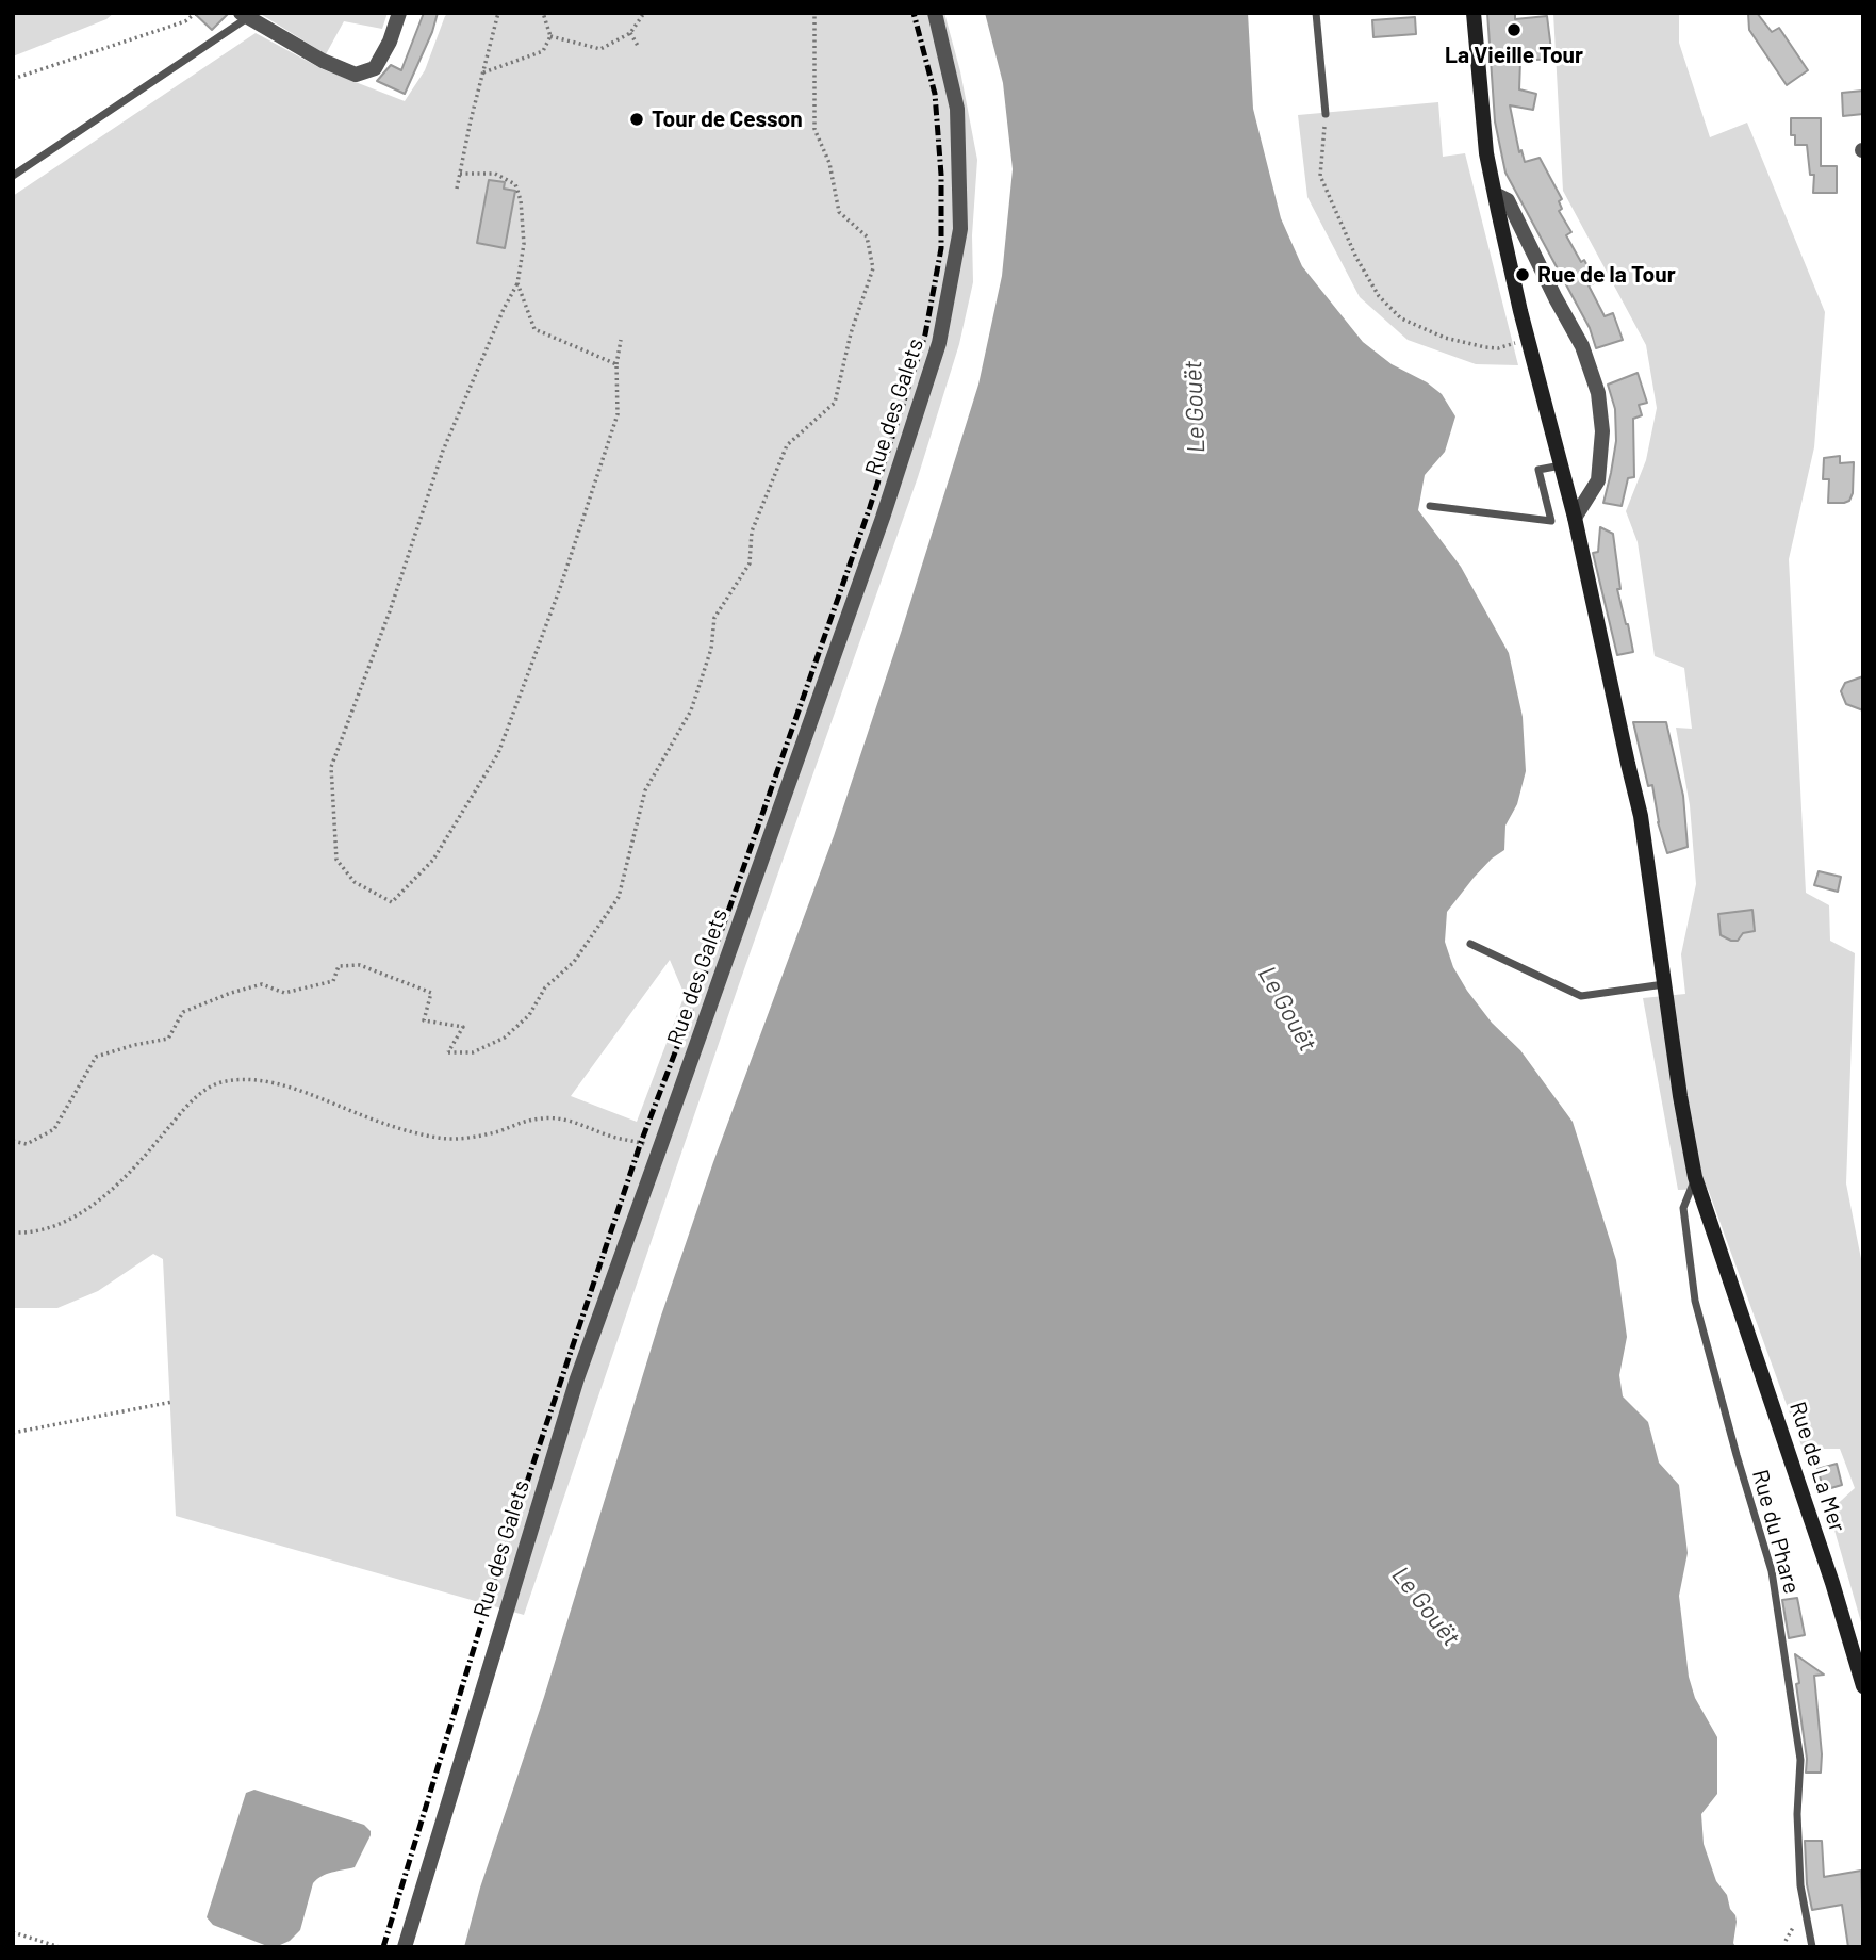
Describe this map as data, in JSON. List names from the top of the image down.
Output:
{
  "streets": {
    "street": ["Rue des Galets", "Rue de La Mer"],
    "lane": ["Rue du Phare"]
  },
  "crossings": [
    ["Rue de La Mer", "Rue du Phare"]
  ],
  "water": ["Le Gouët"],
  "places": ["La Vieille Tour", "Tour de Cesson", "Rue de la Tour"]
}
